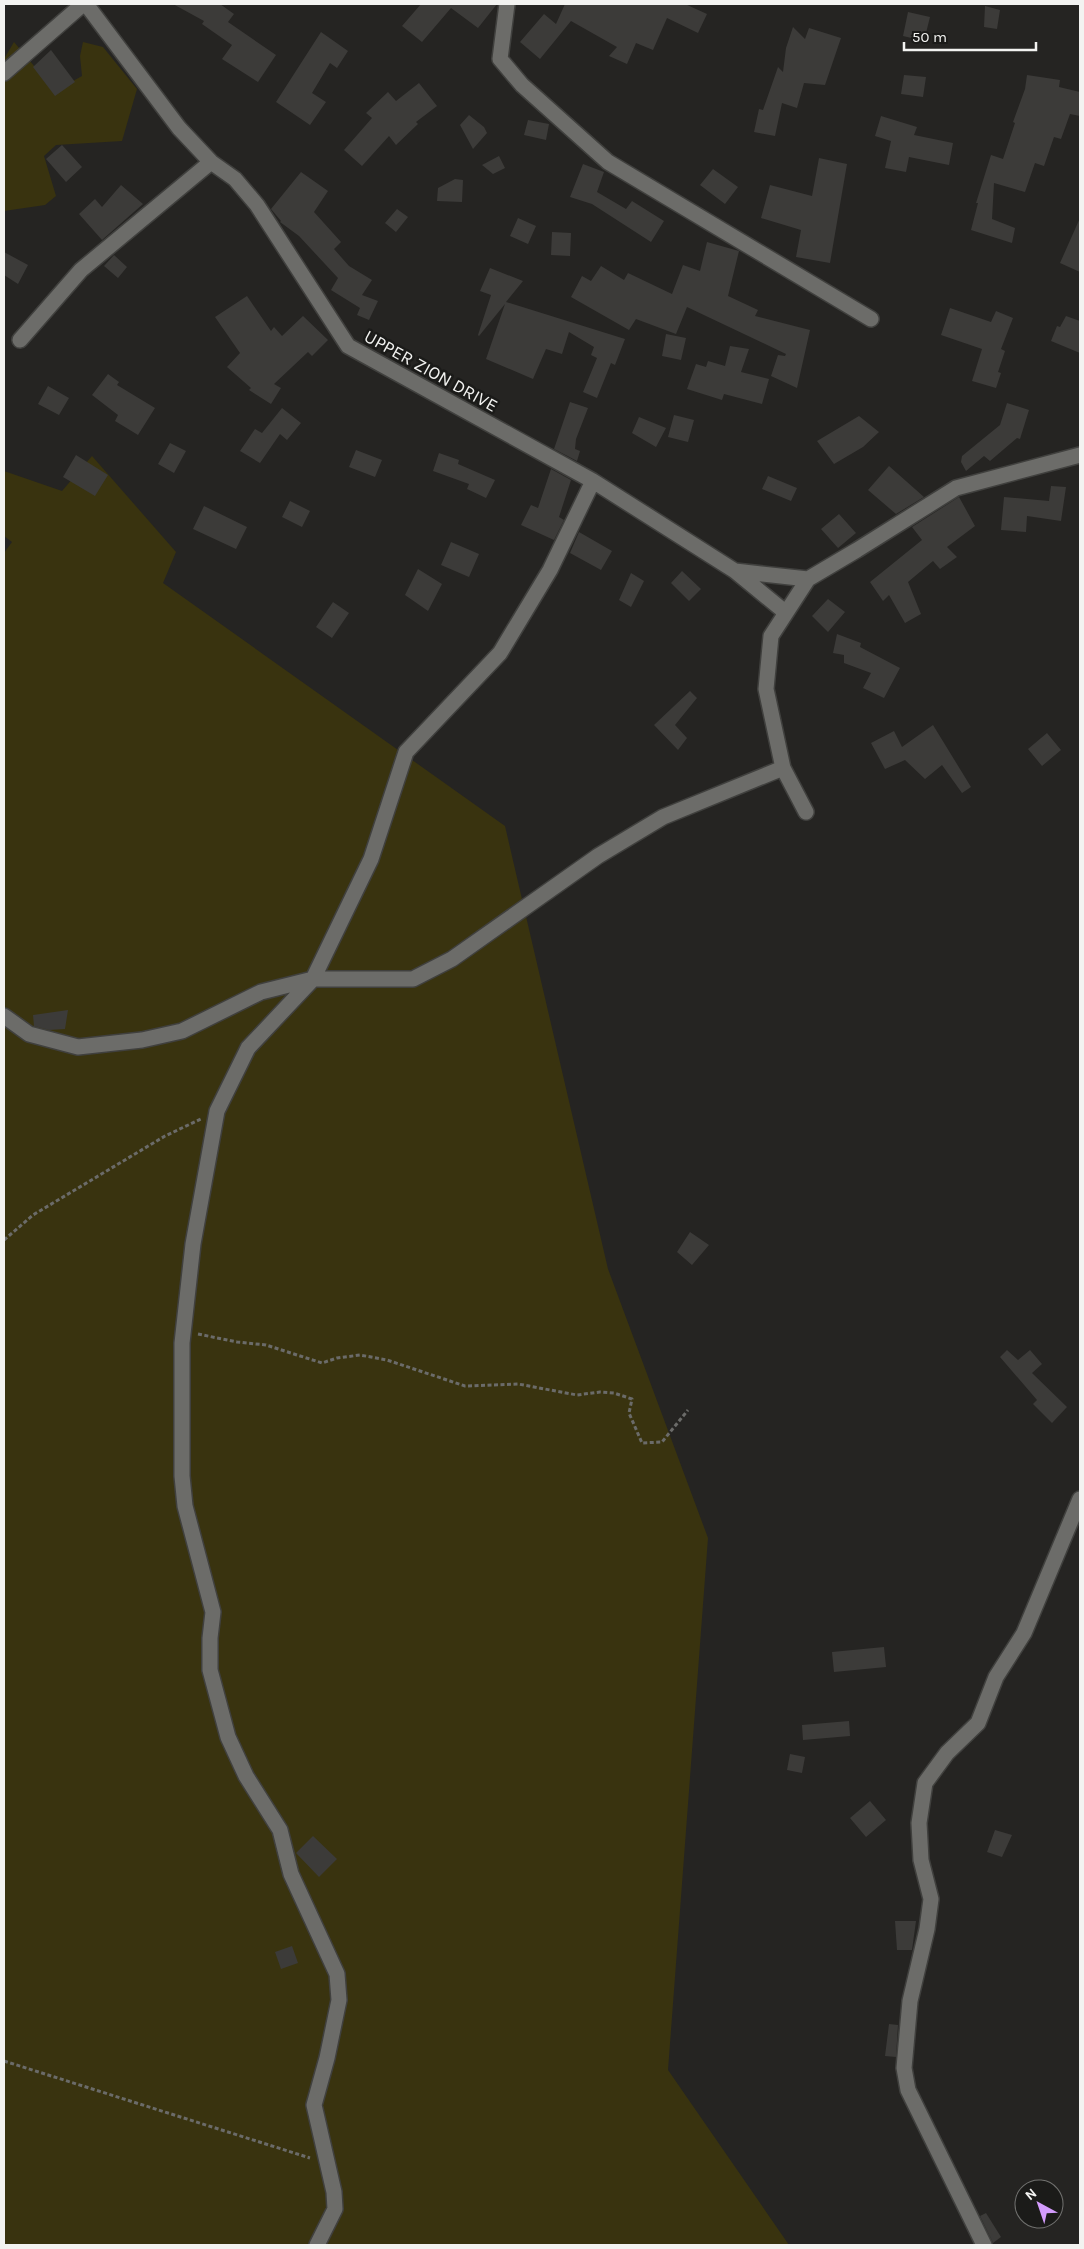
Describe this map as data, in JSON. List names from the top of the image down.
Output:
{
  "streets": {
    "street": ["UPPER ZION DRIVE"]
  },
  "scale_bar": "50 m",
  "north": "top left"
}
